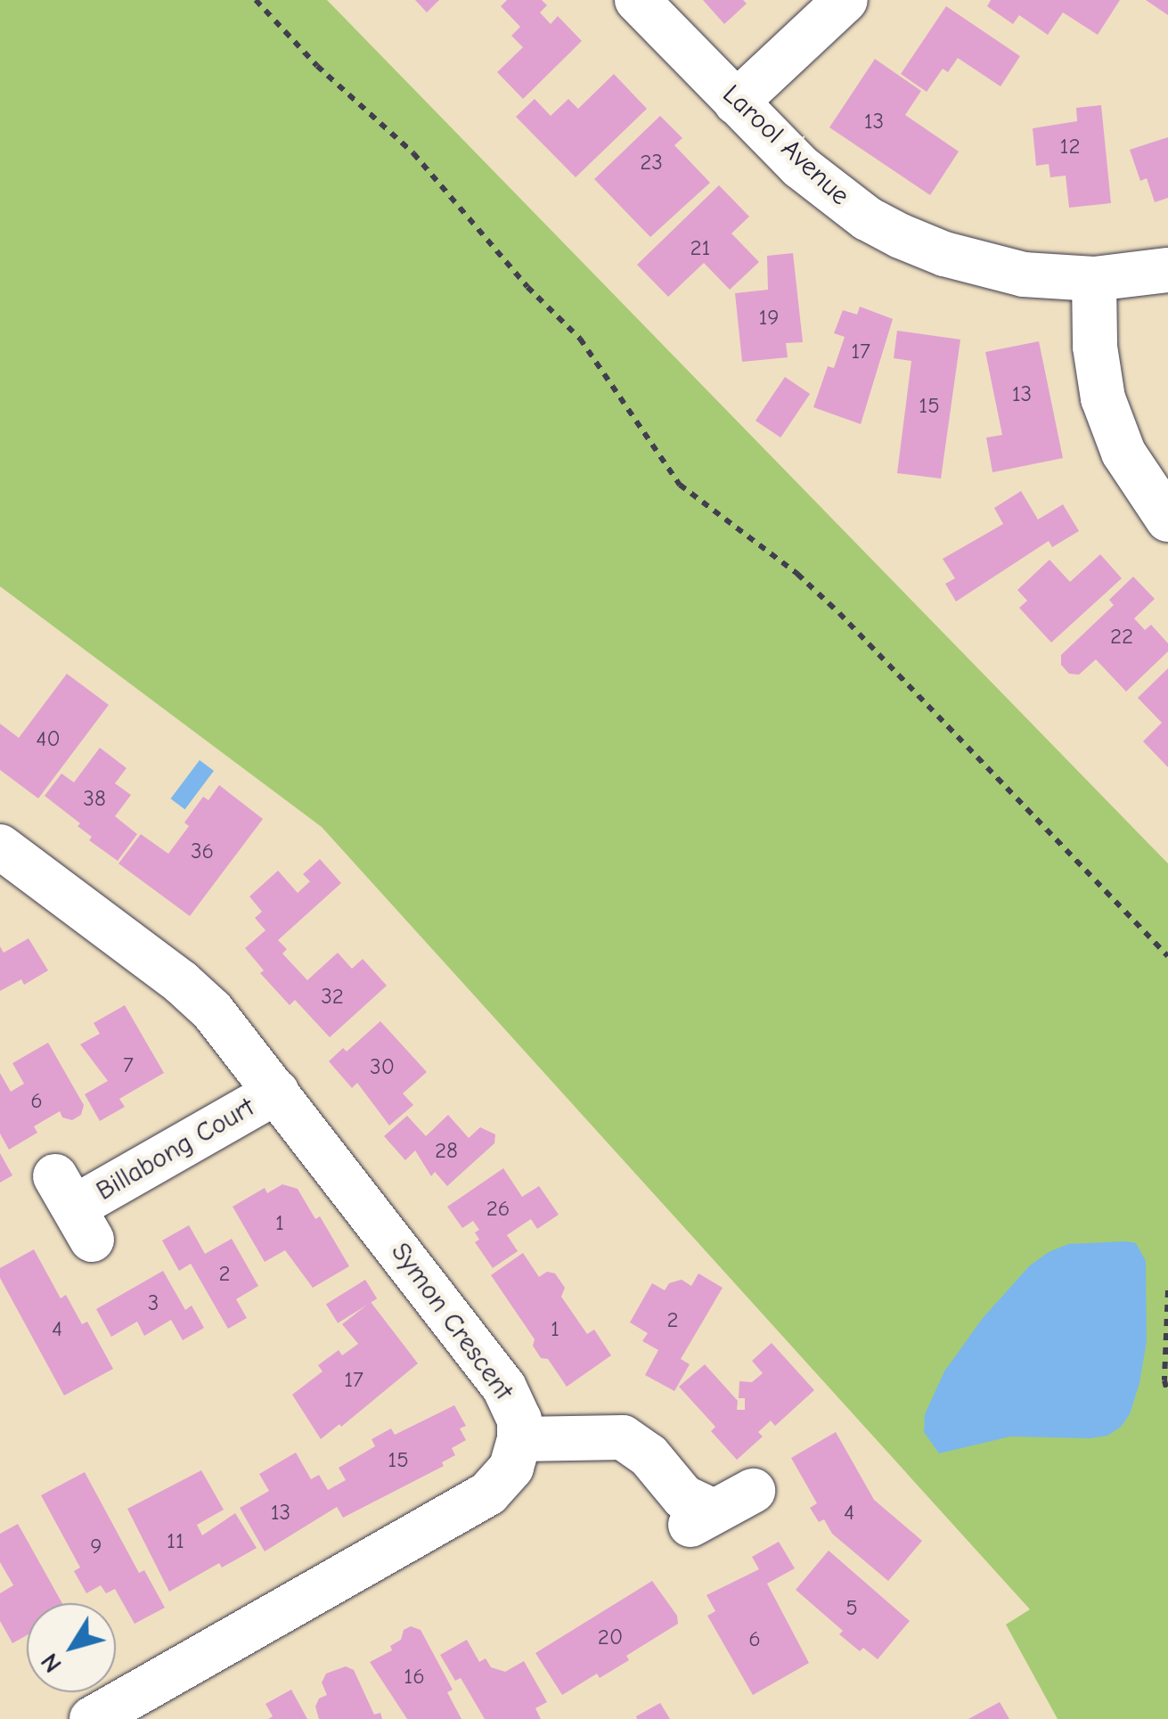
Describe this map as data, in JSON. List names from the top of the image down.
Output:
{
  "streets": {
    "street": ["Larool Avenue", "Billabong Court", "Symon Crescent"]
  },
  "crossings": [
    ["Billabong Court", "Symon Crescent"]
  ],
  "house_numbers": [
    "13",
    "12",
    "23",
    "21",
    "19",
    "17",
    "13",
    "15",
    "22",
    "40",
    "38",
    "36",
    "32",
    "7",
    "30",
    "6",
    "28",
    "26",
    "1",
    "2",
    "3",
    "2",
    "4",
    "1",
    "17",
    "15",
    "13",
    "4",
    "11",
    "9",
    "5",
    "20",
    "6",
    "16"
  ],
  "north": "bottom left"
}
